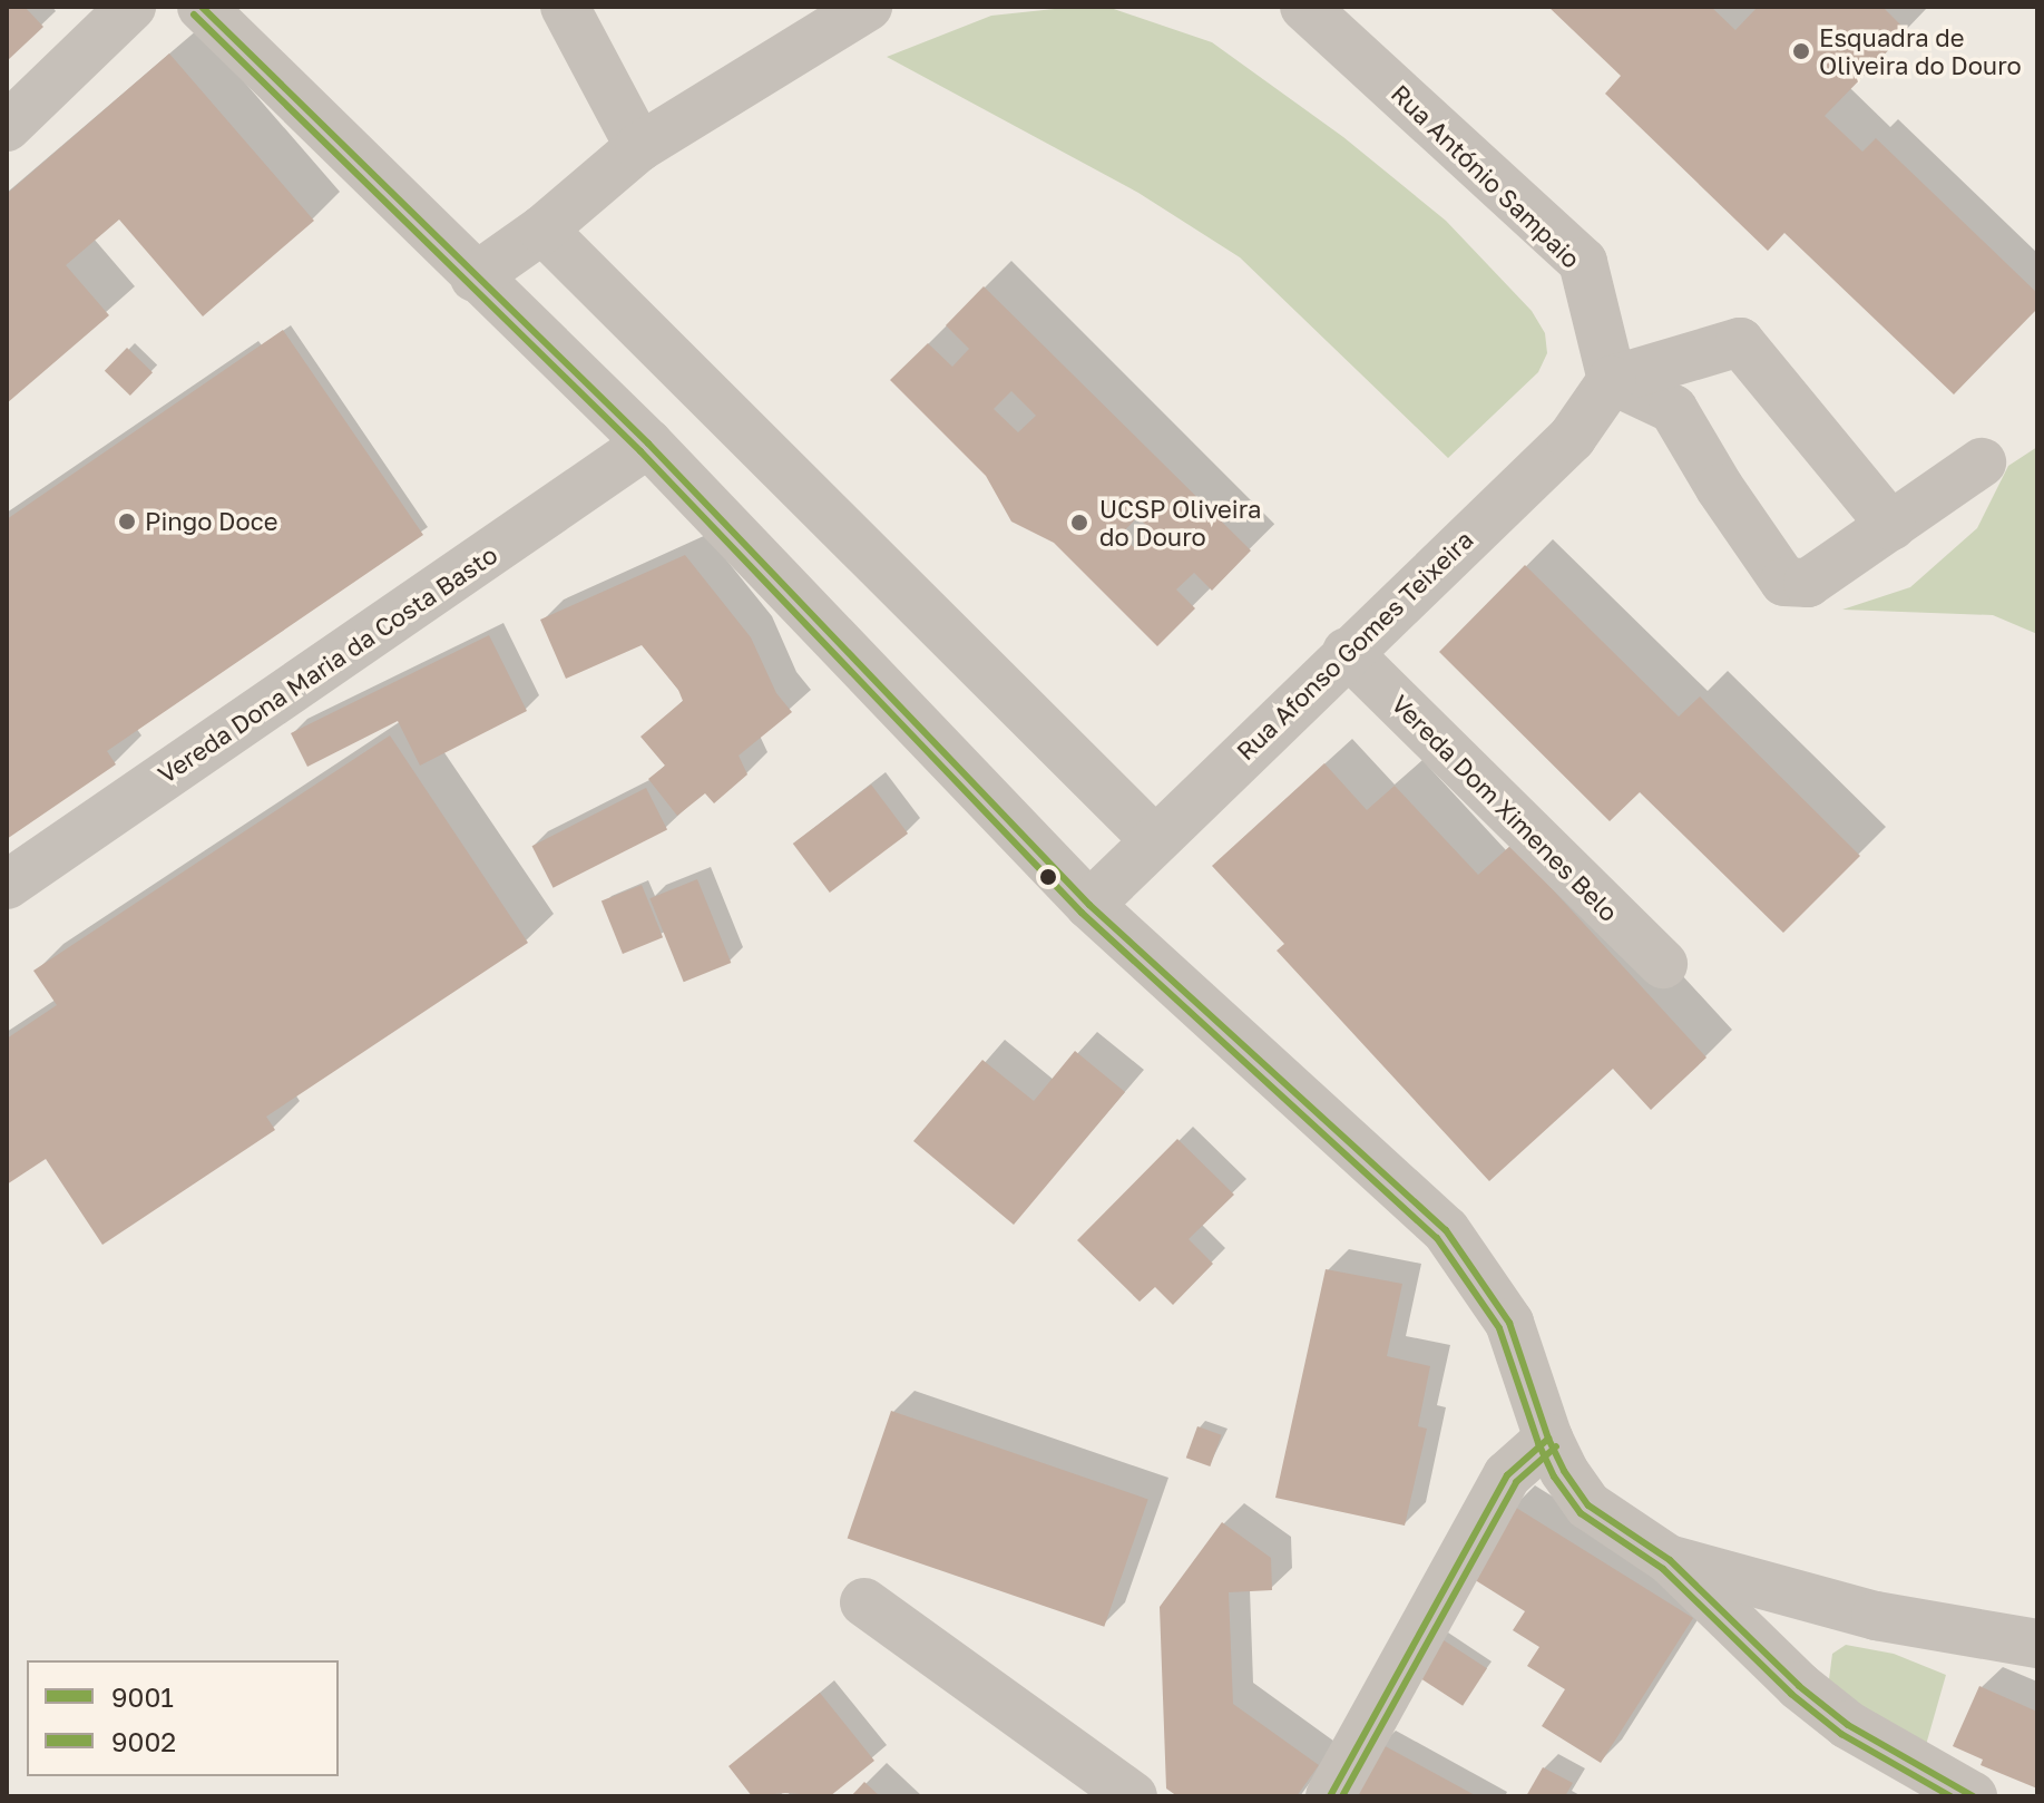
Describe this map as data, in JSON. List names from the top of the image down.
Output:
{
  "streets": {
    "street": [
      "Rua António Sampaio",
      "Rua Afonso Gomes Teixeira",
      "Vereda Dona Maria da Costa Basto",
      "Vereda Dom Ximenes Belo"
    ]
  },
  "crossings": [
    ["Rua António Sampaio", "Rua Afonso Gomes Teixeira"],
    ["Rua Afonso Gomes Teixeira", "Vereda Dom Ximenes Belo"]
  ],
  "places": ["Esquadra de Oliveira do Douro", "Pingo Doce", "UCSP Oliveira do Douro"],
  "lines": ["transit line 9001", "transit line 9002"],
  "legend": ["9001", "9002"]
}
